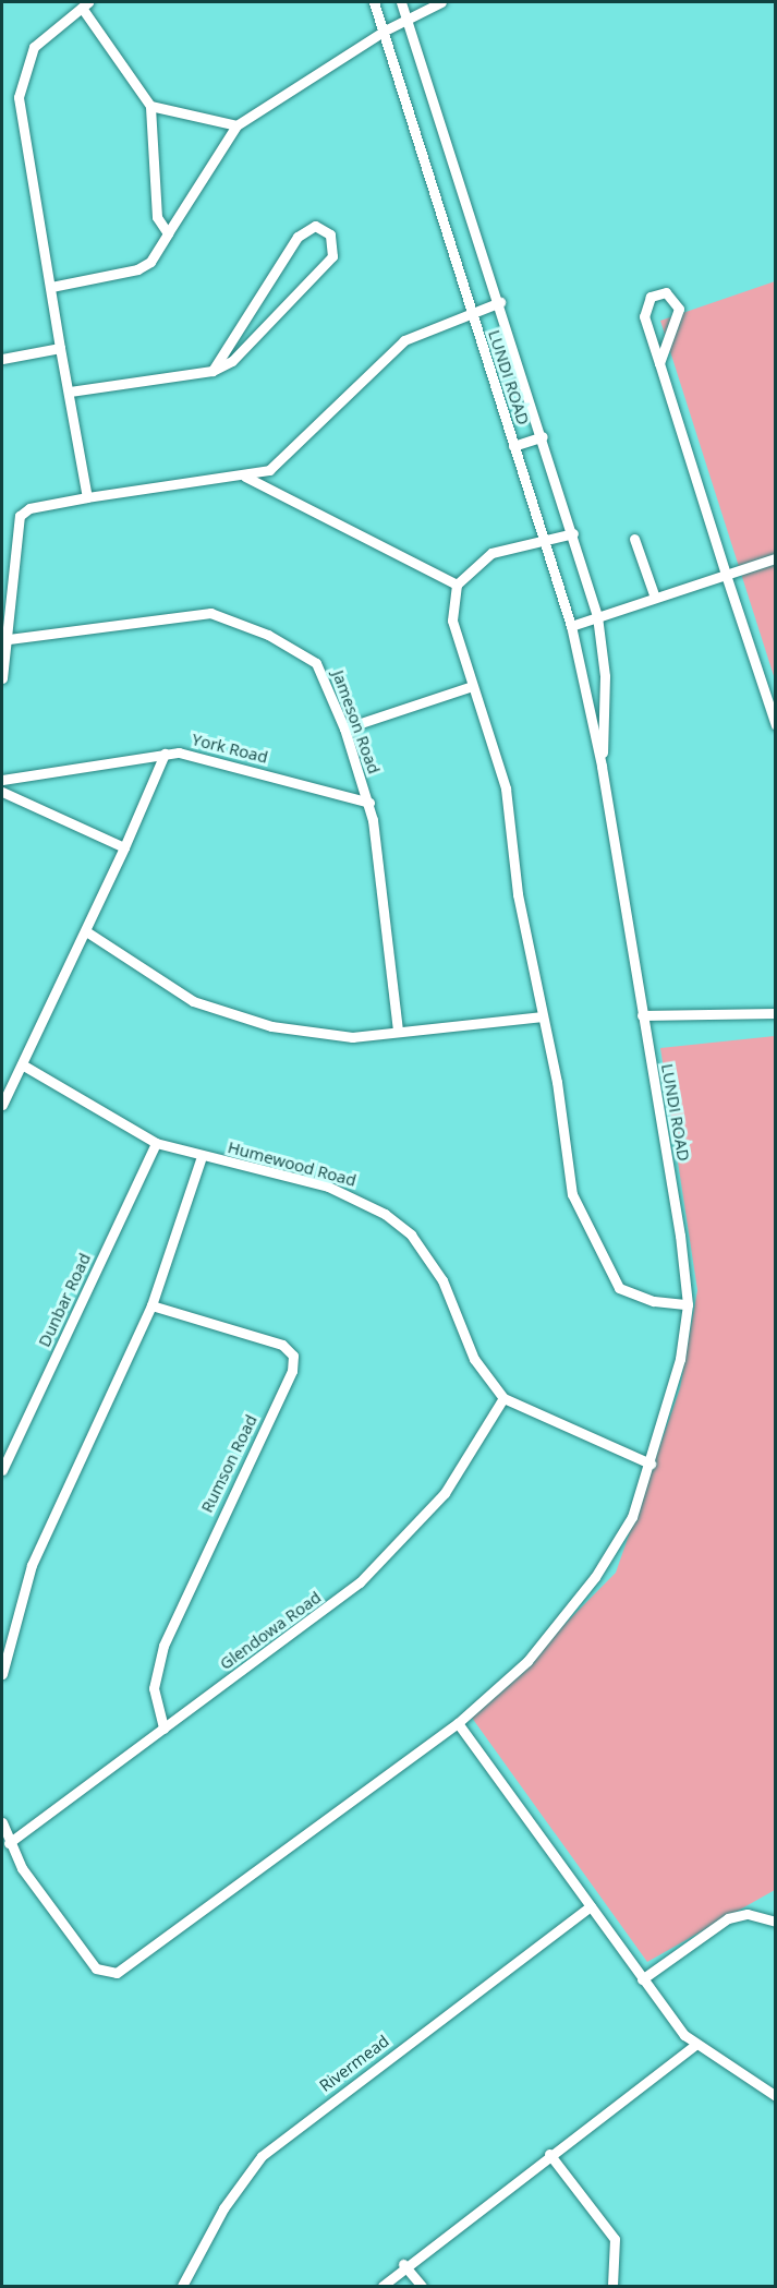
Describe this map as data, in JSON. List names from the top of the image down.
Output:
{
  "streets": {
    "street": [
      "LUNDI ROAD",
      "Jameson Road",
      "York Road",
      "Humewood Road",
      "Dunbar Road",
      "Rumson Road",
      "Glendowa Road",
      "Rivermead"
    ]
  },
  "crossings": [
    ["LUNDI ROAD", "Humewood Road"],
    ["LUNDI ROAD", "Glendowa Road"],
    ["Jameson Road", "York Road"],
    ["Humewood Road", "Dunbar Road"],
    ["Humewood Road", "Glendowa Road"],
    ["Rumson Road", "Glendowa Road"]
  ]
}
